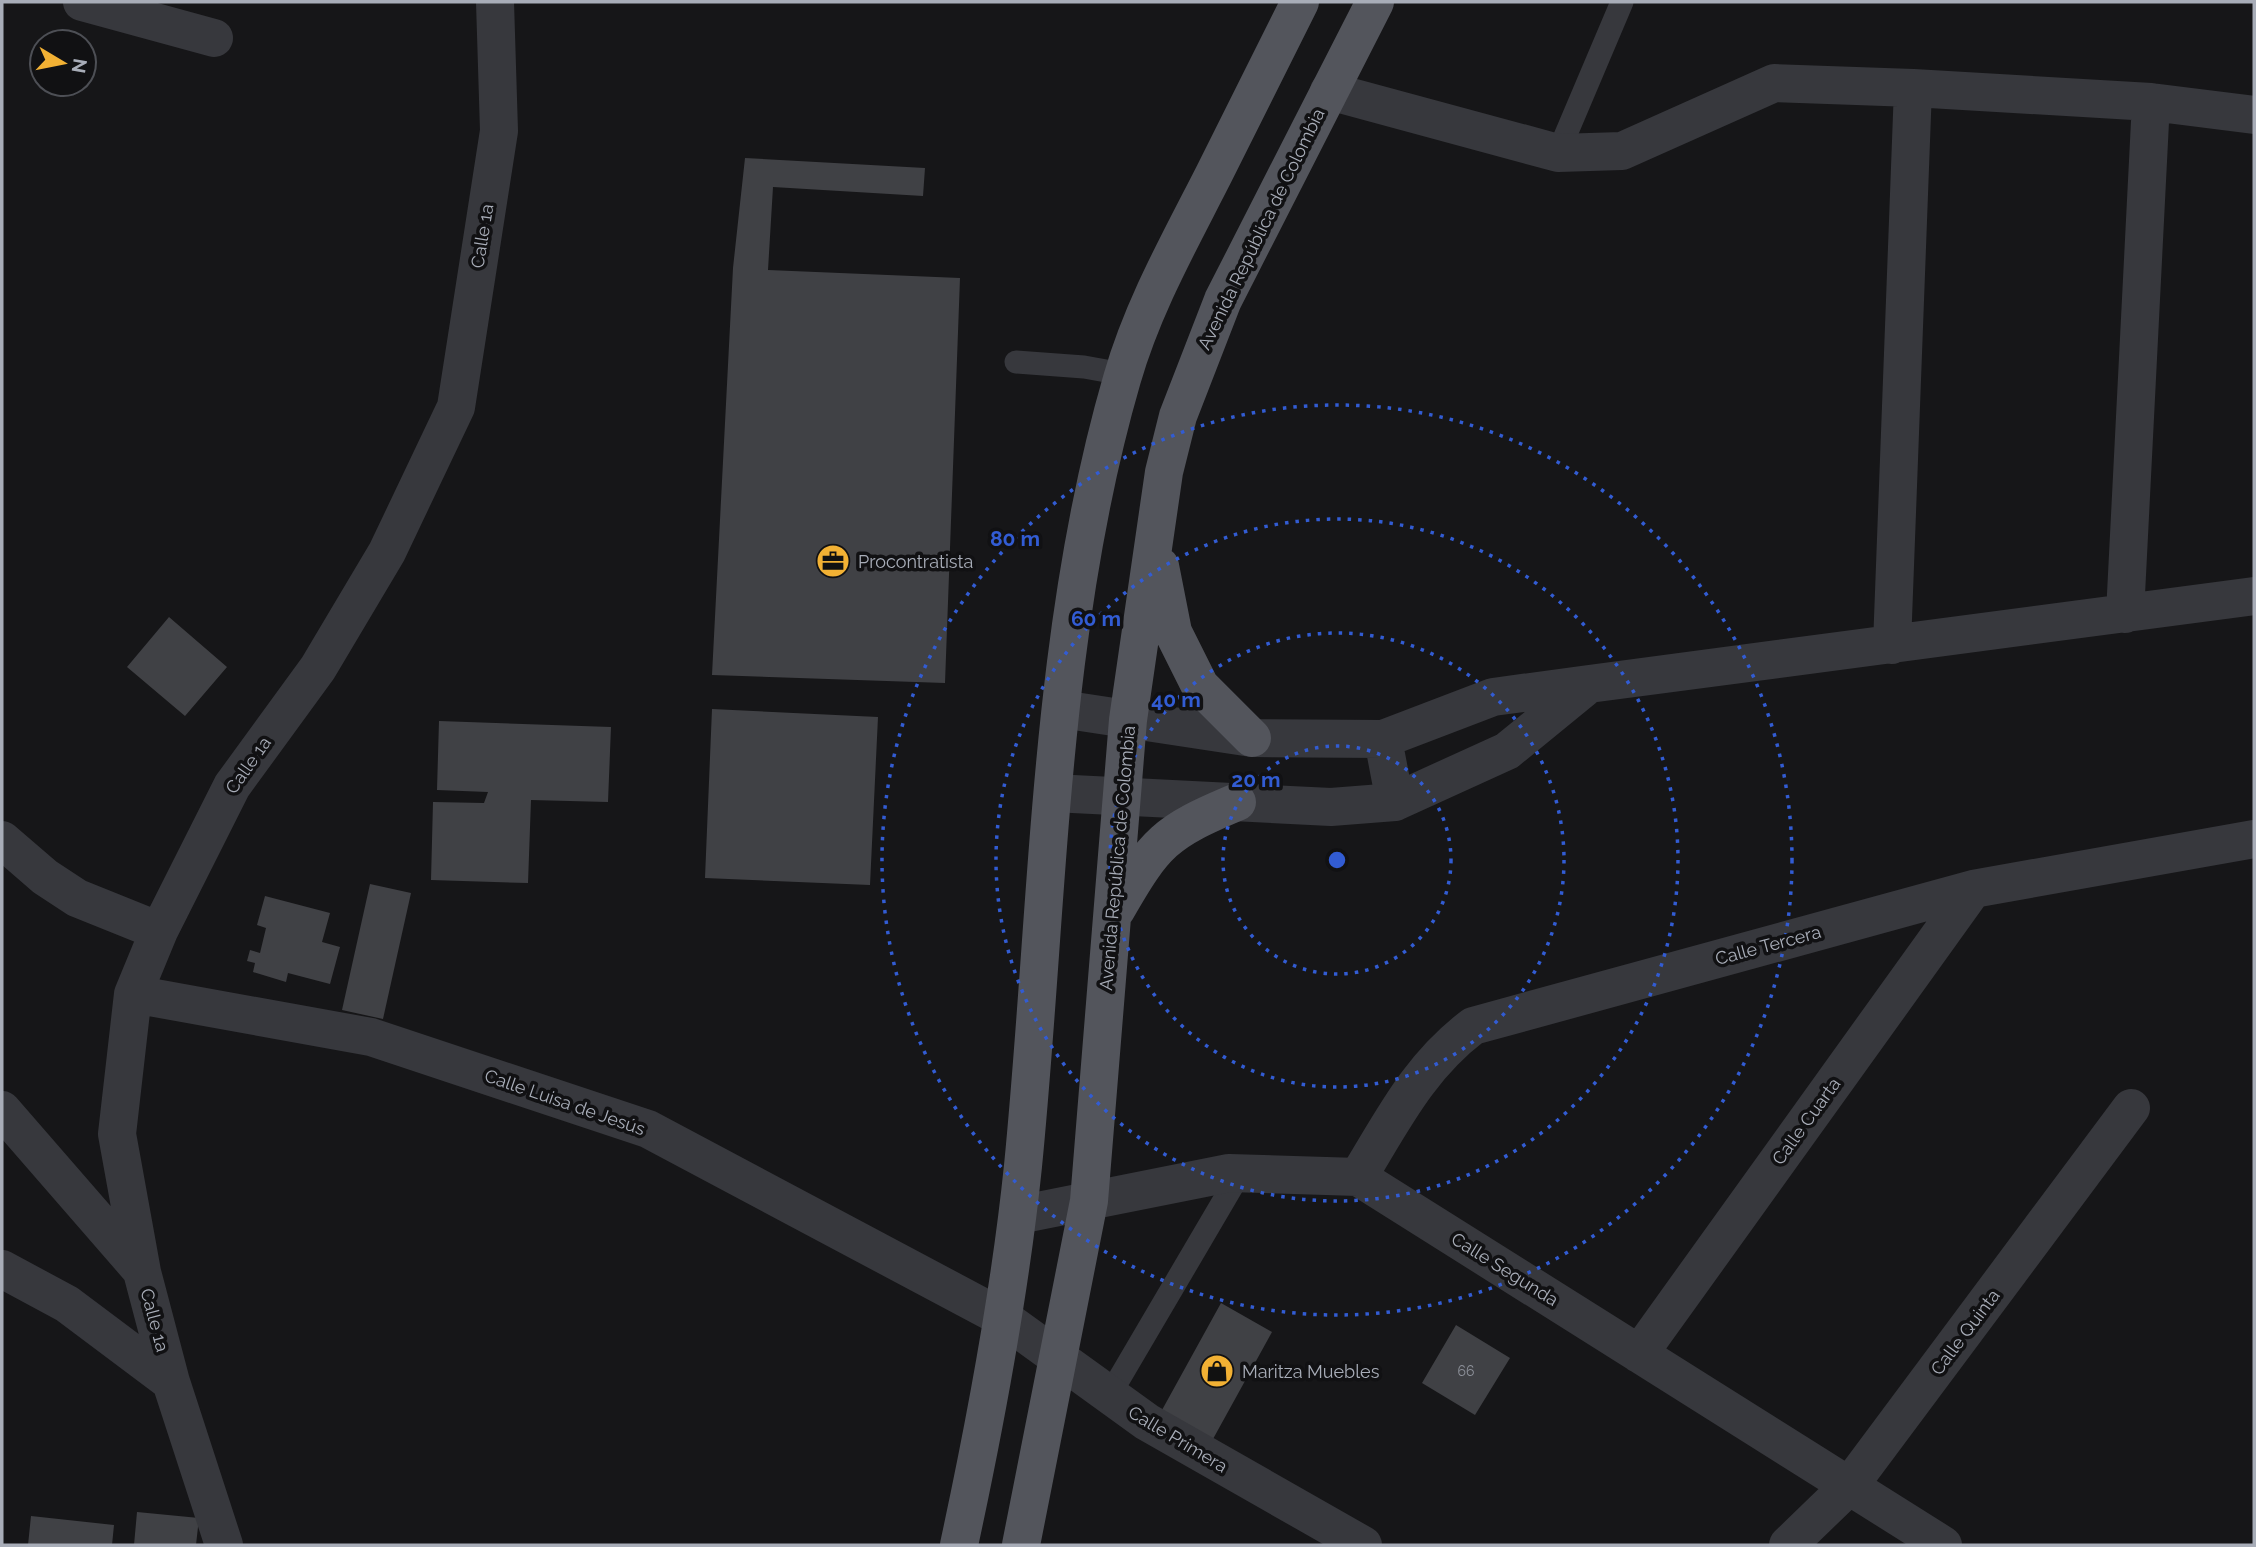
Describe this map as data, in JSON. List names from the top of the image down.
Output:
{
  "streets": {
    "main road": ["Avenida República de Colombia"],
    "street": [
      "Calle 1a",
      "Calle Tercera",
      "Calle Luisa de Jesús",
      "Calle Cuarta",
      "Calle Segunda",
      "Calle Quinta",
      "Calle Primera"
    ]
  },
  "crossings": [
    ["Avenida República de Colombia", "Calle Primera"],
    ["Calle 1a", "Calle Luisa de Jesús"],
    ["Calle Tercera", "Calle Cuarta"],
    ["Calle Tercera", "Calle Segunda"],
    ["Calle Luisa de Jesús", "Calle Primera"],
    ["Calle Cuarta", "Calle Segunda"],
    ["Calle Segunda", "Calle Quinta"]
  ],
  "places": {
    "office": ["Procontratista"],
    "shop": ["Maritza Muebles"]
  },
  "house_numbers": ["66"],
  "north": "right",
  "rings": [
    "80 m",
    "60 m",
    "40 m",
    "20 m"
  ]
}
